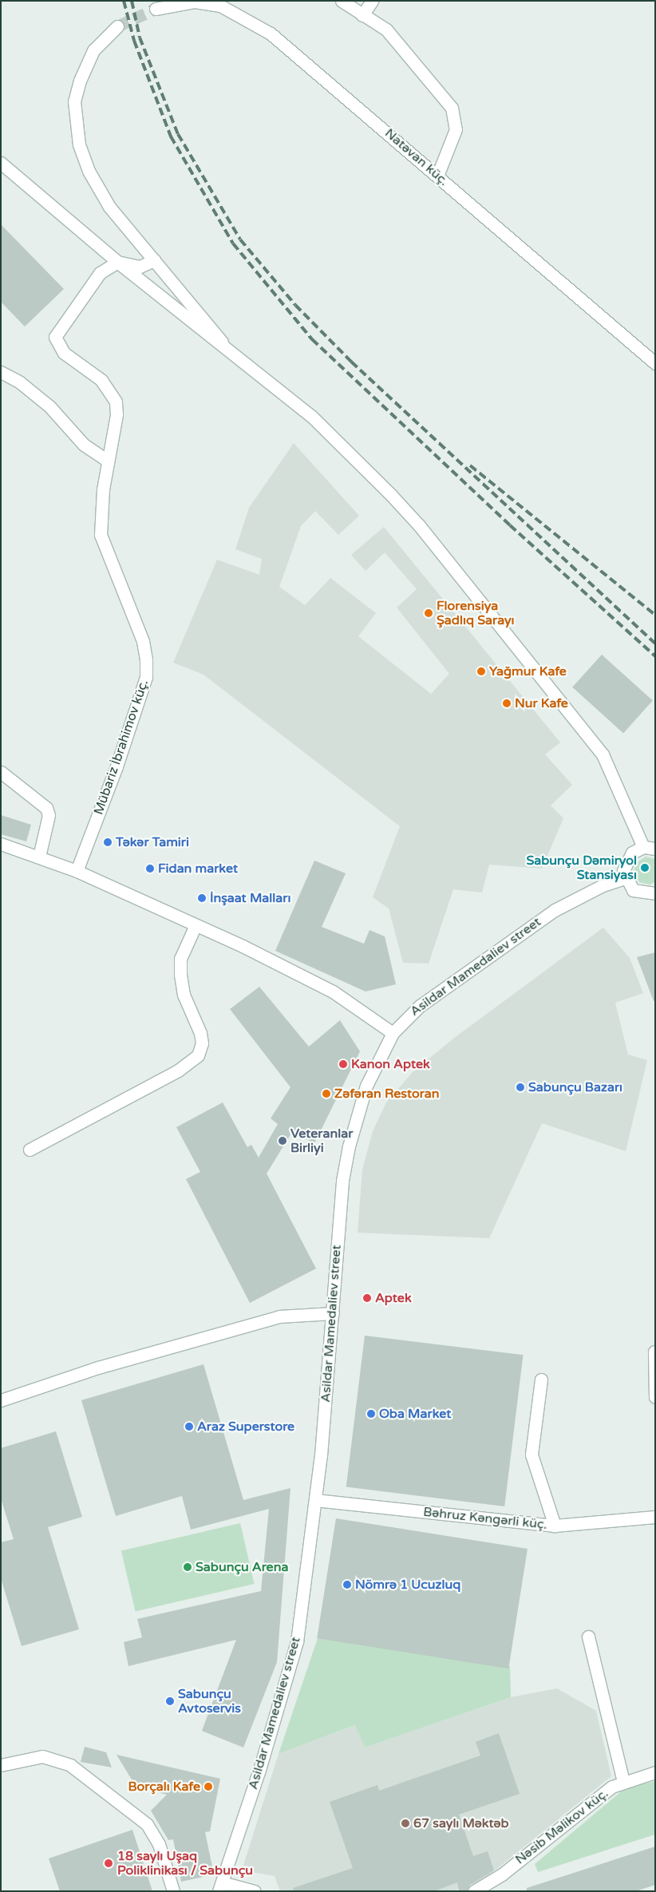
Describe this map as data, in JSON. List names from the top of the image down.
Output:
{
  "streets": {
    "street": [
      "Natəvan küç.",
      "Mübariz İbrahimov küç.",
      "Asildar Mamedaliev street",
      "Bəhruz Kəngərli küç.",
      "Nəsib Məlikov küç."
    ]
  },
  "crossings": [
    ["Asildar Mamedaliev street", "Bəhruz Kəngərli küç."]
  ],
  "places": [
    "Florensiya Şadlıq Sarayı",
    "Yağmur Kafe",
    "Nur Kafe",
    "Təkər Tamiri",
    "Sabunçu Dəmiryol Stansiyası",
    "Fidan market",
    "İnşaat Malları",
    "Kanon Aptek",
    "Sabunçu Bazarı",
    "Zəfəran Restoran",
    "Veteranlar Birliyi",
    "Aptek",
    "Oba Market",
    "Araz Superstore",
    "Sabunçu Arena",
    "Nömrə 1 Ucuzluq",
    "Sabunçu Avtoservis",
    "Borçalı Kafe",
    "67 saylı Məktəb",
    "18 saylı Uşaq Poliklinikası / Sabunçu"
  ]
}
